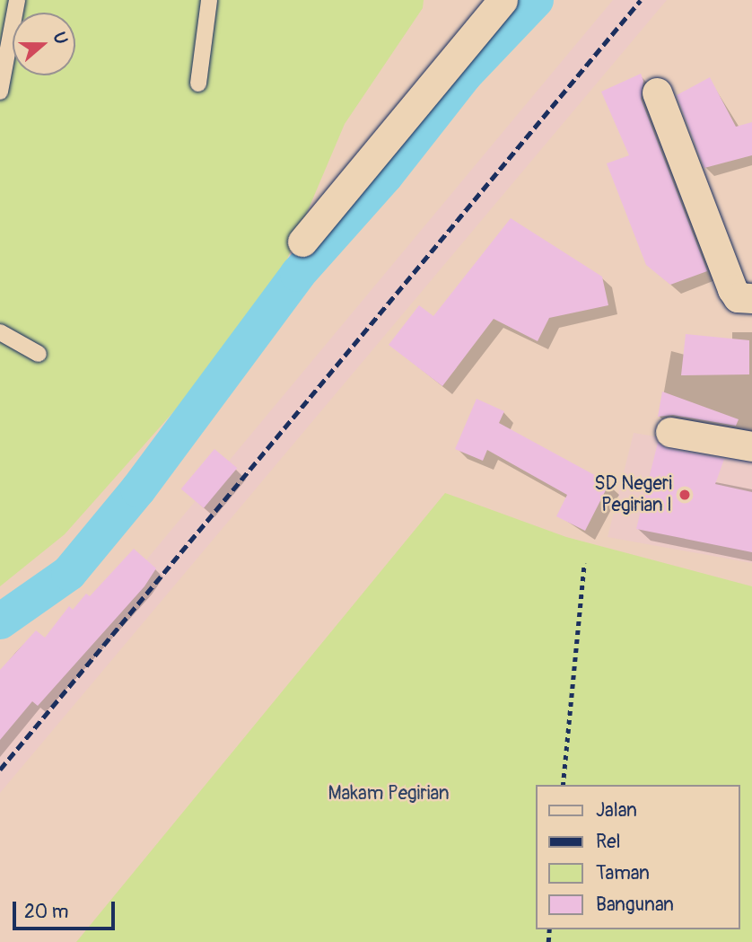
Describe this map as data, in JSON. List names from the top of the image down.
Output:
{
  "parks": ["Makam Pegirian"],
  "places": ["SD Negeri Pegirian I"],
  "legend": [
    "Jalan",
    "Rel",
    "Taman",
    "Bangunan"
  ],
  "scale_bar": "20 m",
  "north": "right"
}
